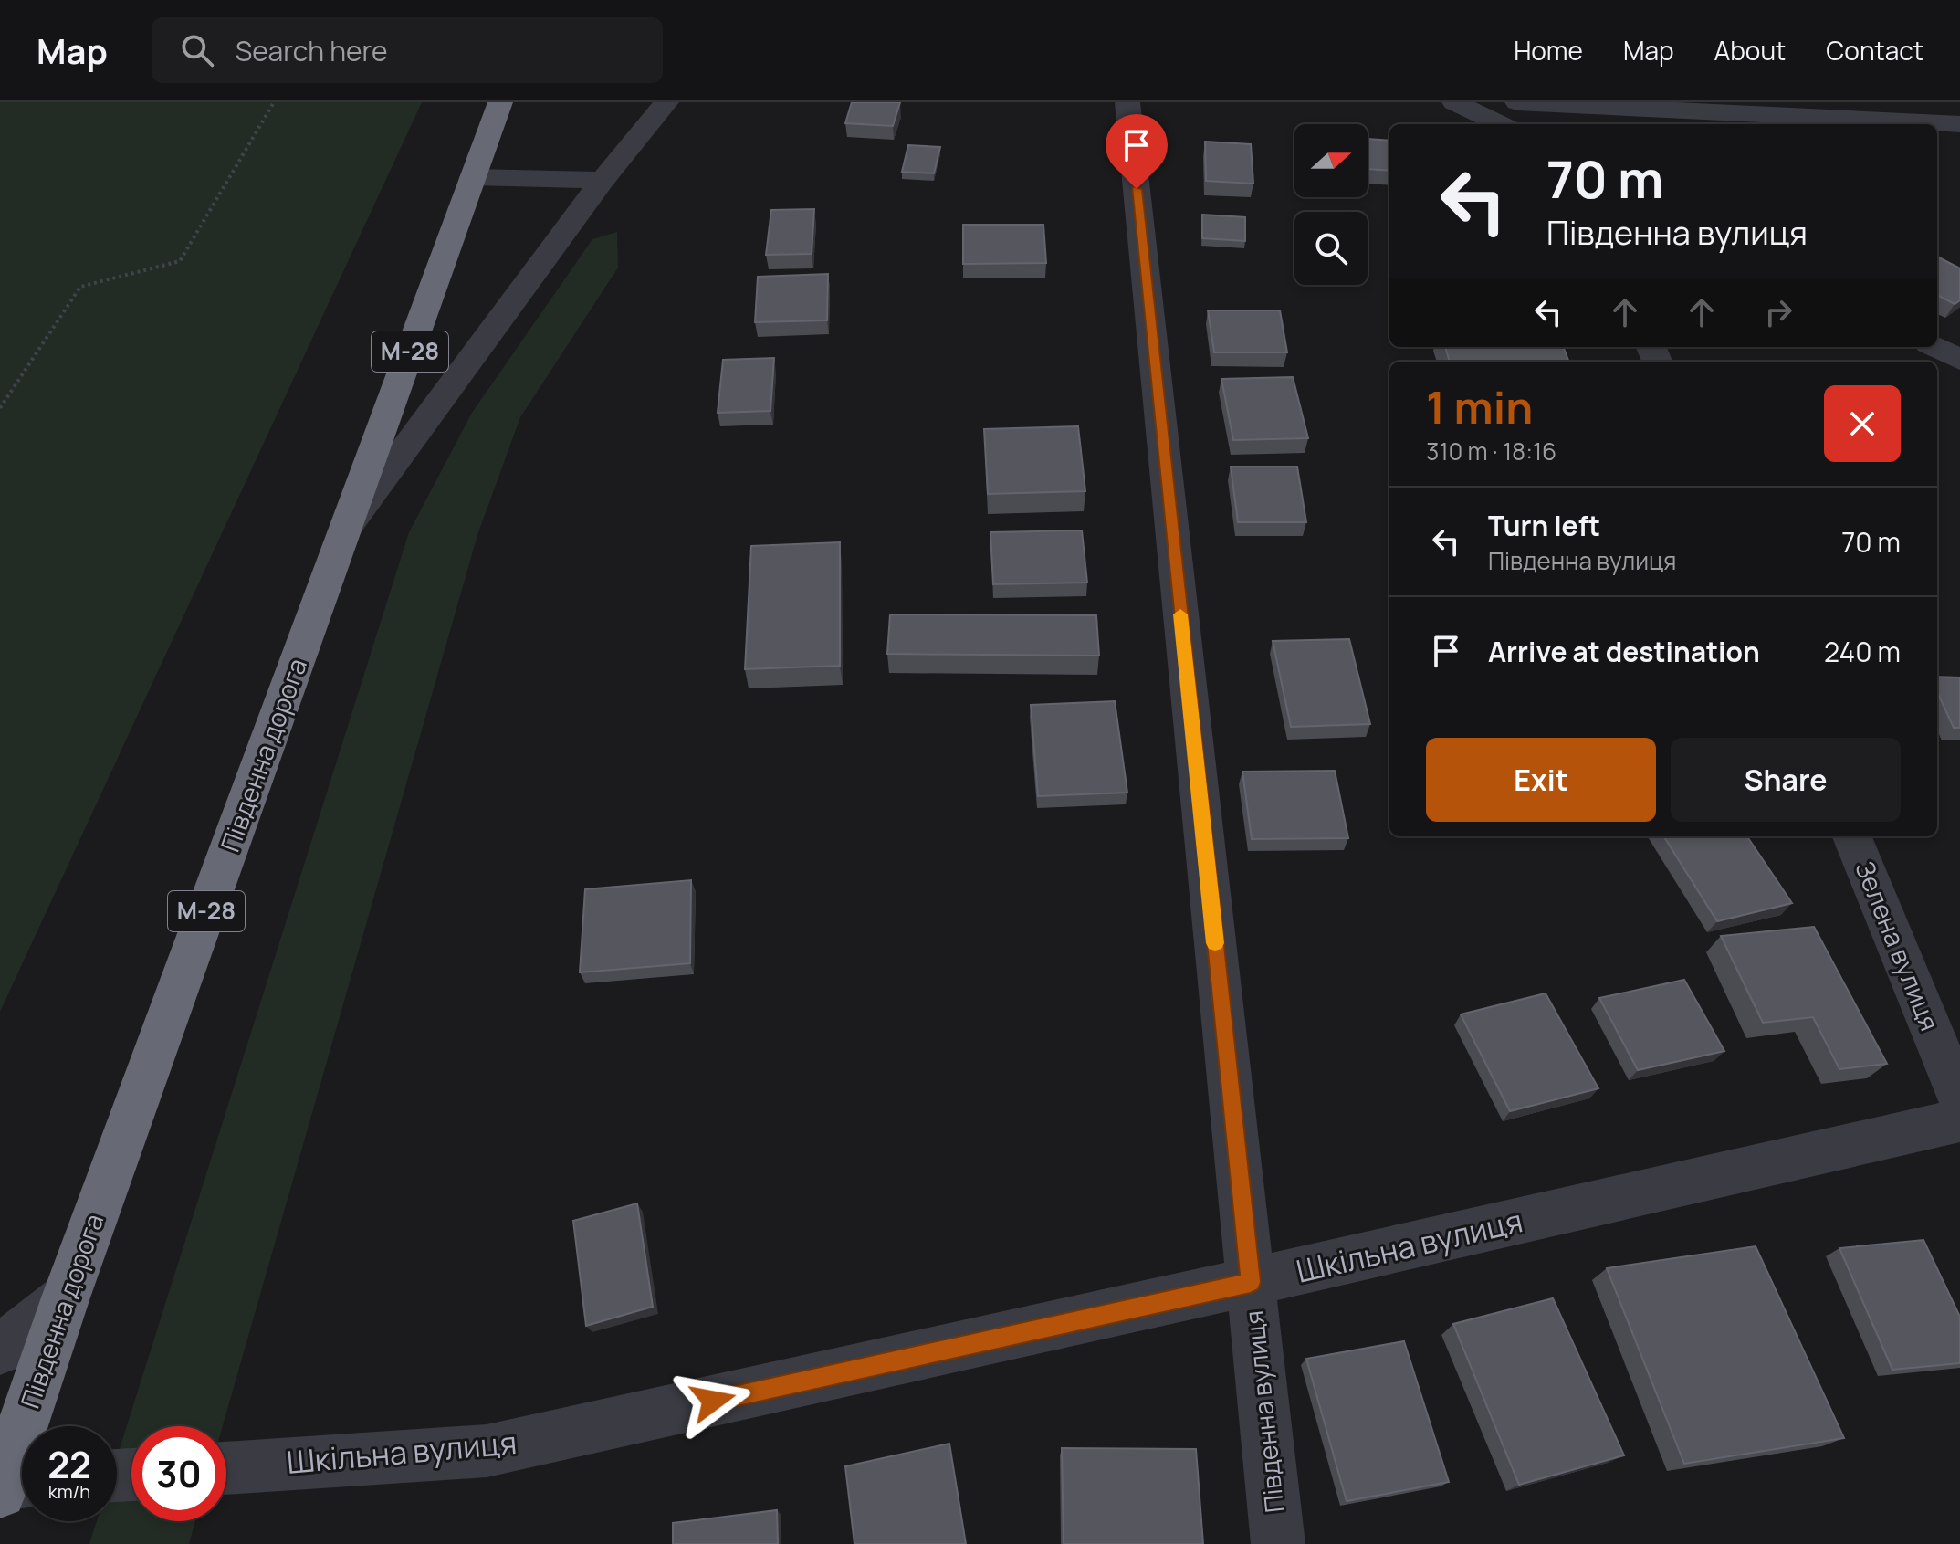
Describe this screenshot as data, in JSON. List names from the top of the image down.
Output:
{
  "streets": {
    "highway": ["М-28", "Південна дорога"],
    "street": ["Зелена вулиця", "Шкільна вулиця", "Південна вулиця"]
  },
  "crossings": [
    ["Шкільна вулиця", "Південна вулиця"]
  ],
  "north": "right",
  "page": {
    "header": "Map",
    "search": "Search here",
    "nav": [
      "Home",
      "Map",
      "About",
      "Contact"
    ],
    "turn": ["70 m", "Південна вулиця"],
    "heading": ["1 min", "310 m · 18:16"],
    "list": [
      {
        "name": "Turn left",
        "note": "Південна вулиця",
        "value": "70 m"
      },
      {
        "name": "Arrive at destination",
        "value": "240 m"
      }
    ],
    "buttons": ["Exit", "Share"],
    "speed": "22 km/h",
    "limit": "30"
  }
}
